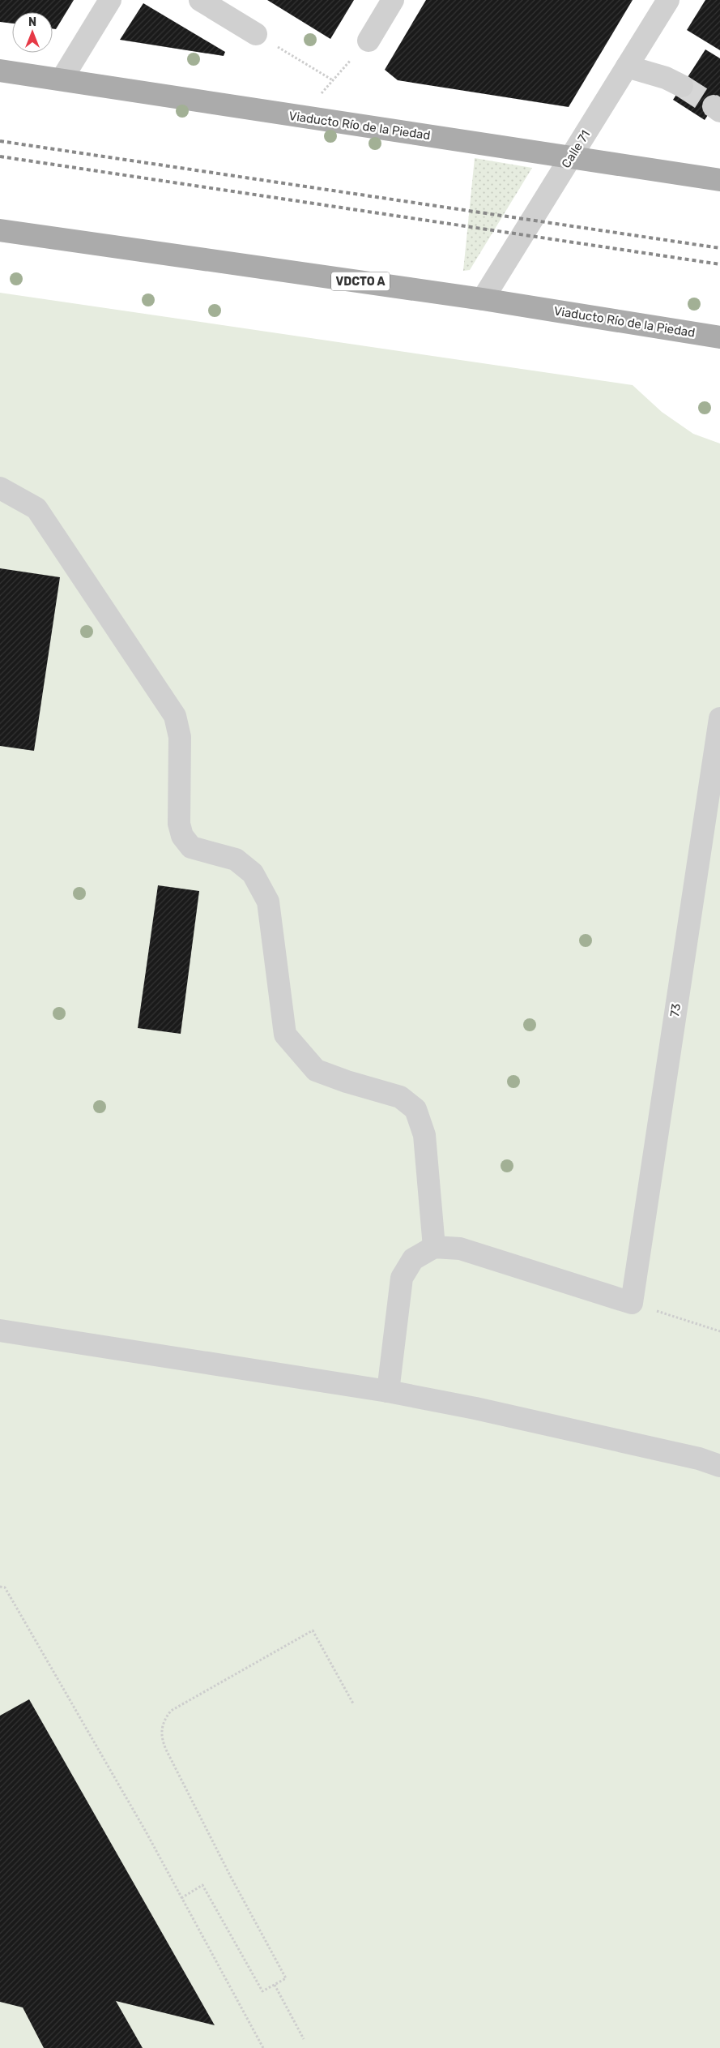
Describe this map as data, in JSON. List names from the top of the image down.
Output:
{
  "streets": {
    "main road": ["Viaducto Río de la Piedad", "VDCTO A"],
    "street": ["Calle 71", "73"]
  },
  "crossings": [
    ["Viaducto Río de la Piedad", "Calle 71"]
  ],
  "north": "top"
}
